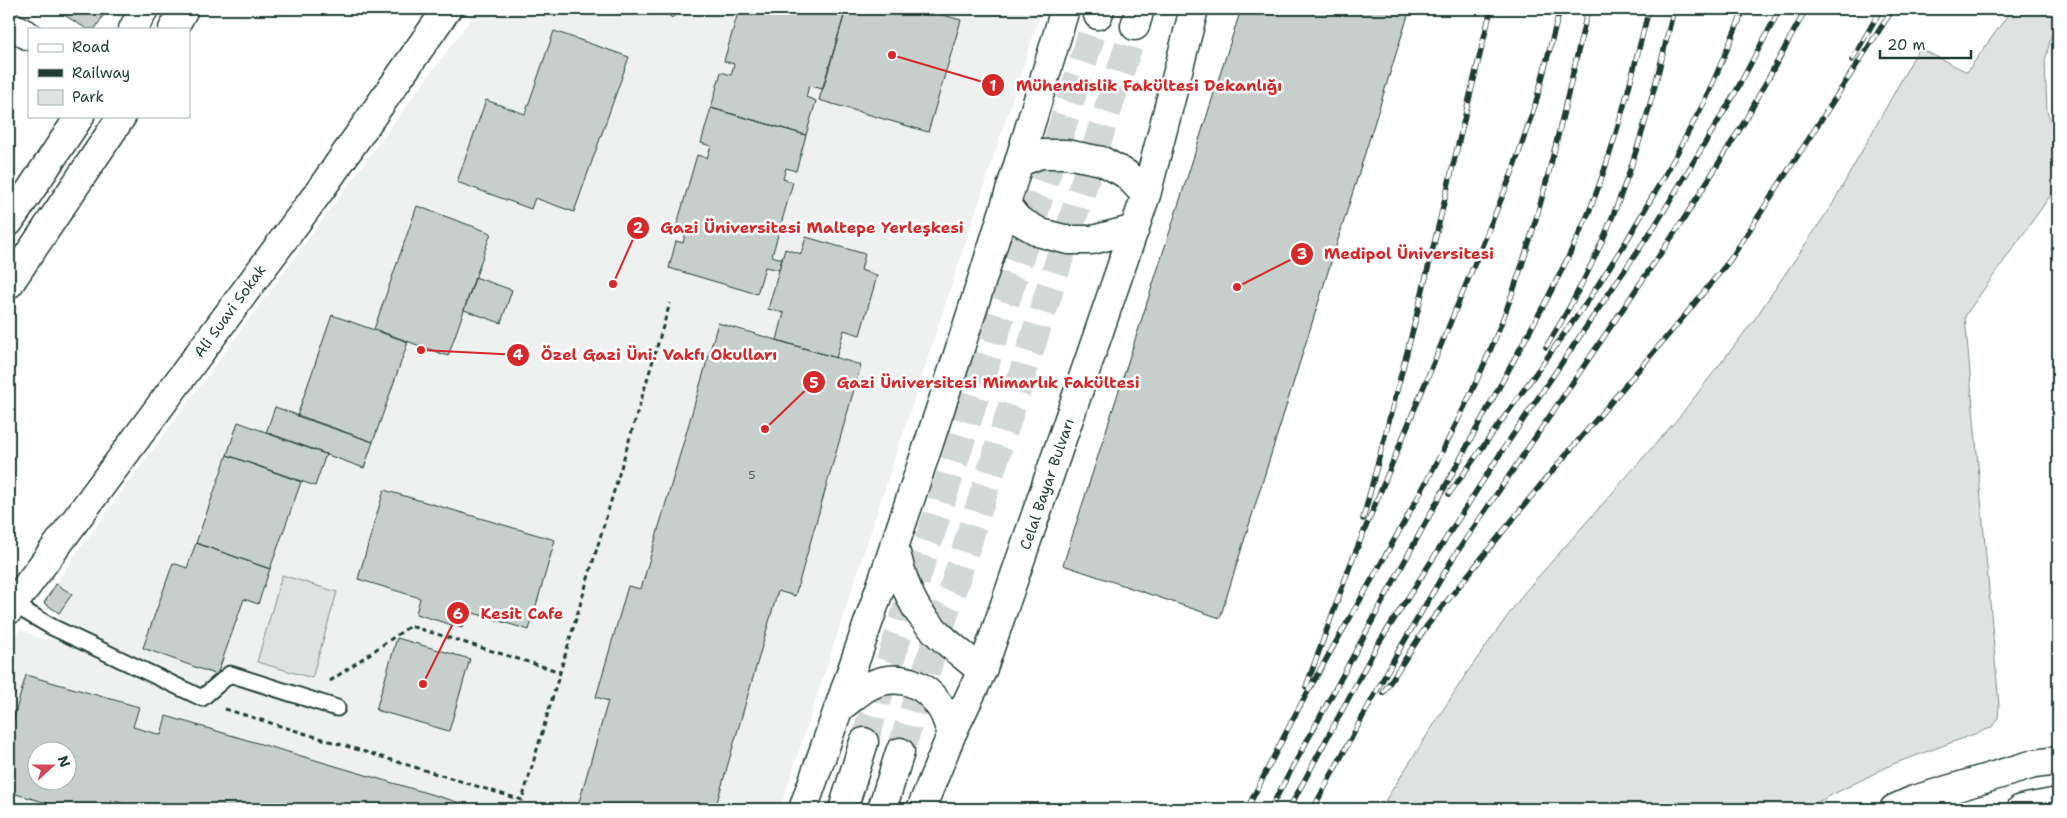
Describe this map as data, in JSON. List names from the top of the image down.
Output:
{
  "streets": {
    "main road": ["Ali Suavi Sokak", "Celal Bayar Bulvarı"]
  },
  "places": [
    "Mühendislik Fakültesi Dekanlığı",
    "Gazi Üniversitesi Maltepe Yerleşkesi",
    "Medipol Üniversitesi",
    "Özel Gazi Üni. Vakfı Okulları",
    "Gazi Üniversitesi Mimarlık Fakültesi",
    "Kesit Cafe"
  ],
  "house_numbers": ["5"],
  "legend": ["Road", "Railway", "Park"],
  "scale_bar": "20 m",
  "north": "right"
}
